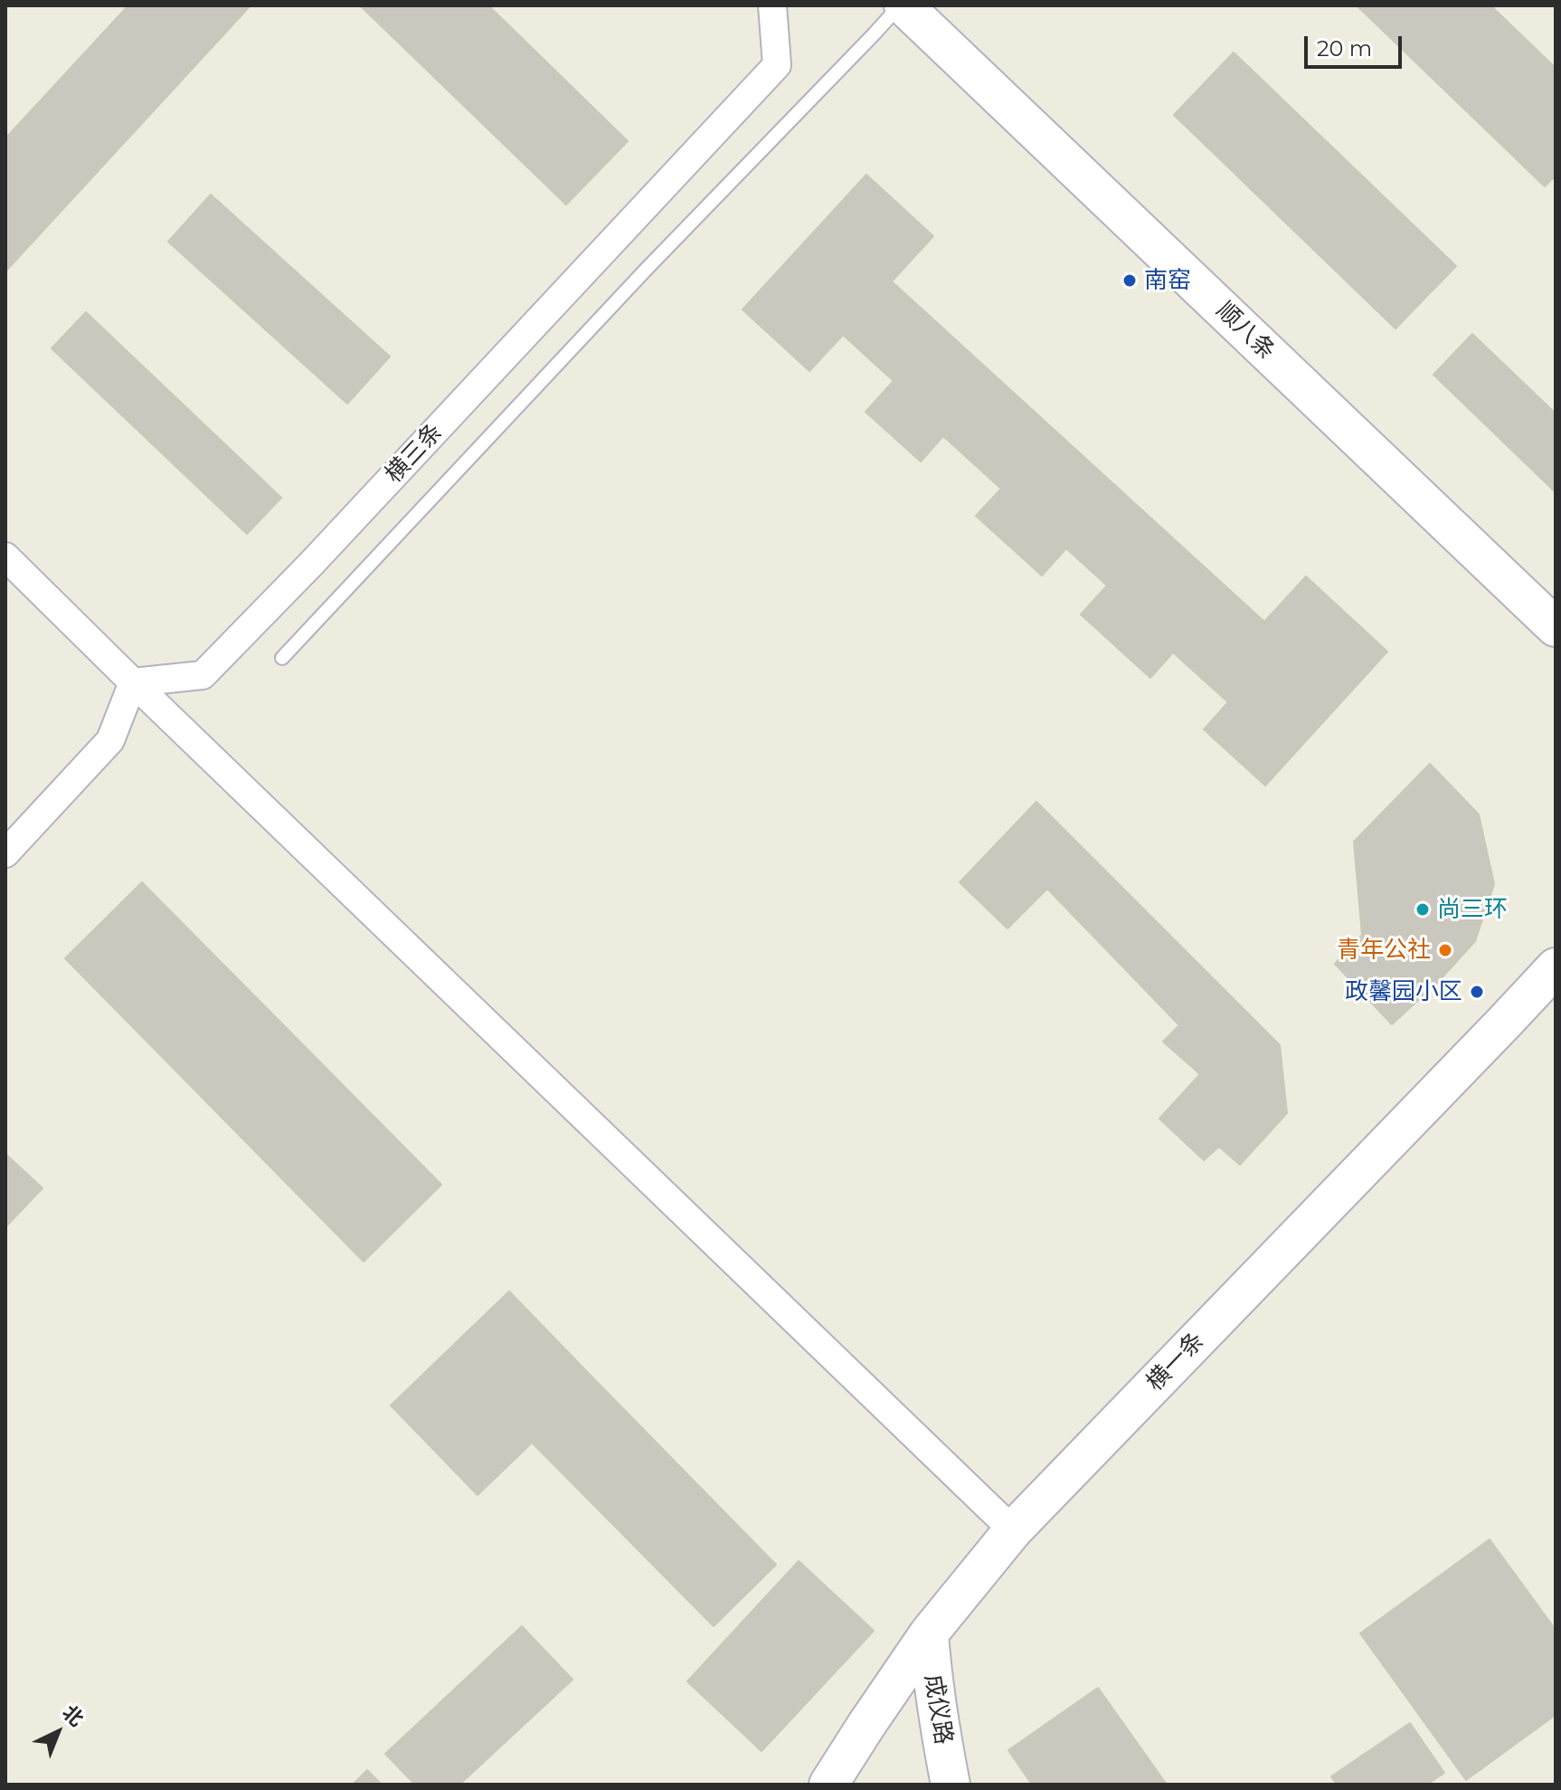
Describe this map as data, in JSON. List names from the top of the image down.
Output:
{
  "streets": {
    "street": [
      "顺八条",
      "横三条",
      "横一条",
      "成仪路"
    ]
  },
  "crossings": [
    ["横一条", "成仪路"]
  ],
  "places": [
    "南窑",
    "尚三环",
    "青年公社",
    "政馨园小区"
  ],
  "scale_bar": "20 m",
  "north": "top right"
}
